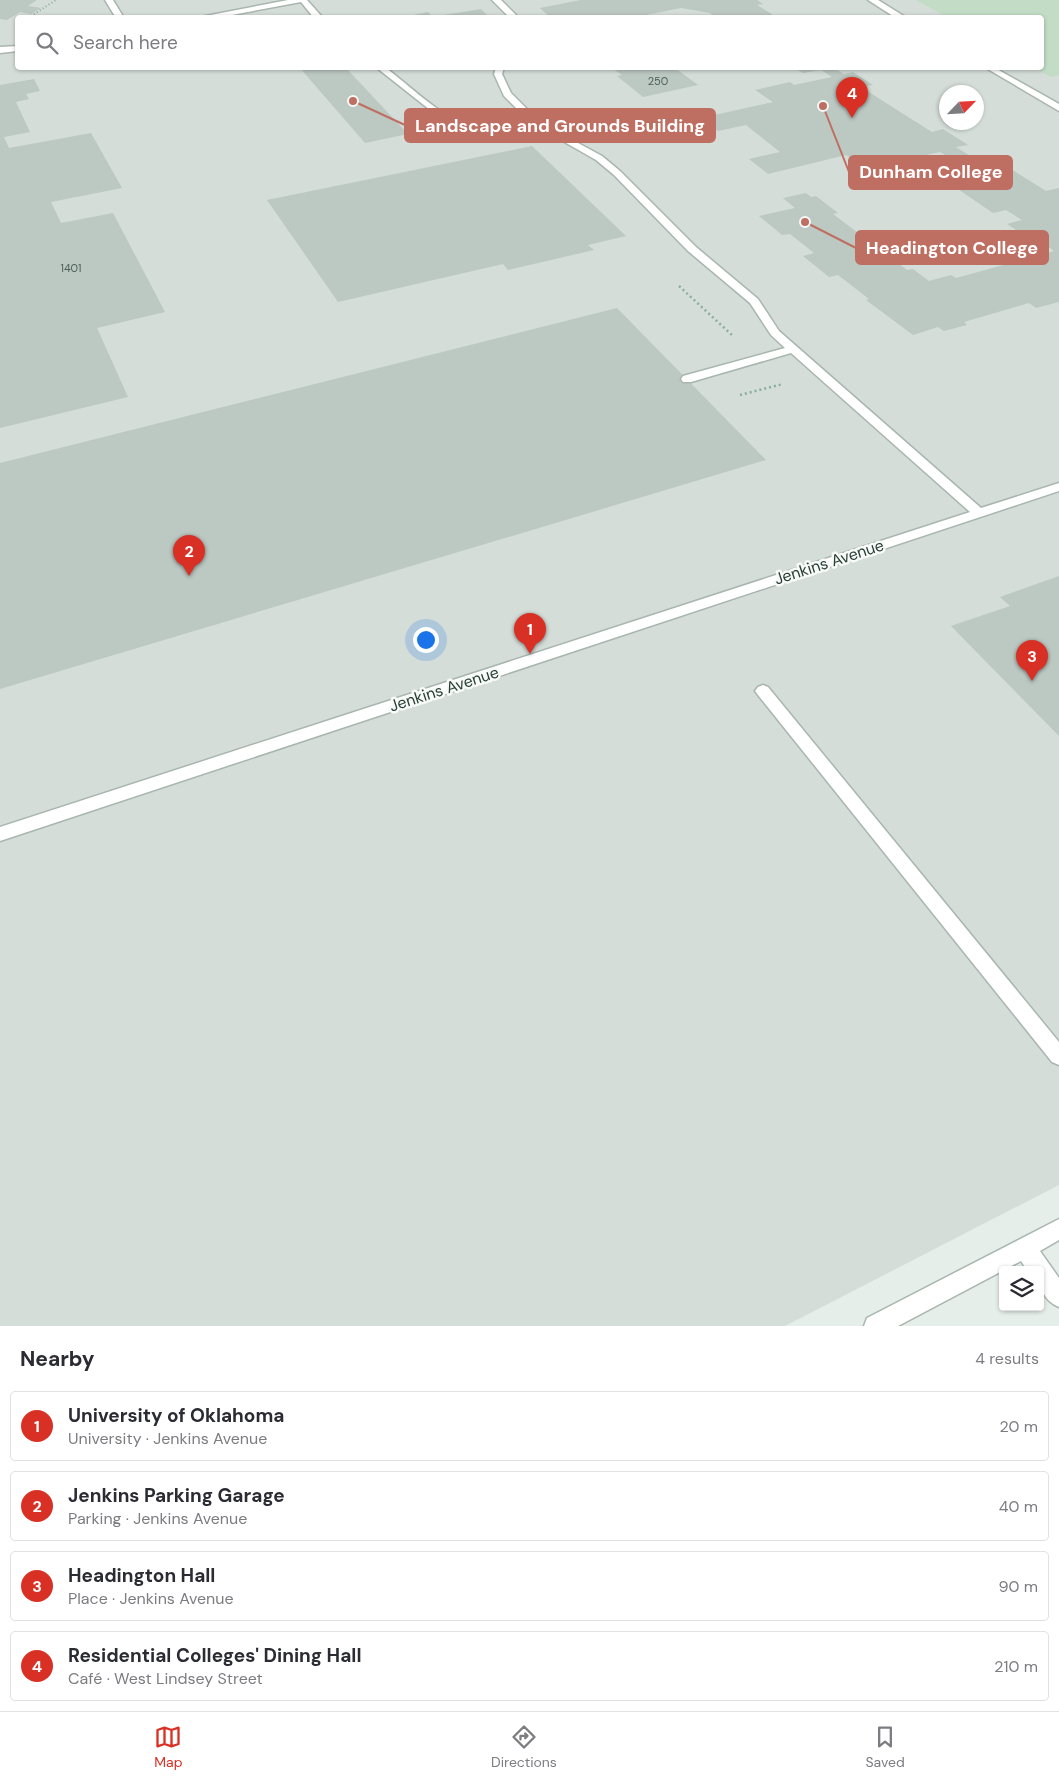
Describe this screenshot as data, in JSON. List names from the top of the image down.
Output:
{
  "streets": {
    "street": ["Jenkins Avenue"]
  },
  "places": ["Landscape and Grounds Building", "Dunham College", "Headington College"],
  "house_numbers": ["250", "1401"],
  "north": "top right",
  "page": {
    "search": "Search here",
    "pins": [
      "4",
      "2",
      "1",
      "3"
    ],
    "heading": ["Nearby", "4 results"],
    "list": [
      {
        "mark": "1",
        "name": "University of Oklahoma",
        "note": "University · Jenkins Avenue",
        "value": "20 m"
      },
      {
        "mark": "2",
        "name": "Jenkins Parking Garage",
        "note": "Parking · Jenkins Avenue",
        "value": "40 m"
      },
      {
        "mark": "3",
        "name": "Headington Hall",
        "note": "Place · Jenkins Avenue",
        "value": "90 m"
      },
      {
        "mark": "4",
        "name": "Residential Colleges' Dining Hall",
        "note": "Café · West Lindsey Street",
        "value": "210 m"
      }
    ],
    "nav": ["Map", "Directions", "Saved"]
  }
}
